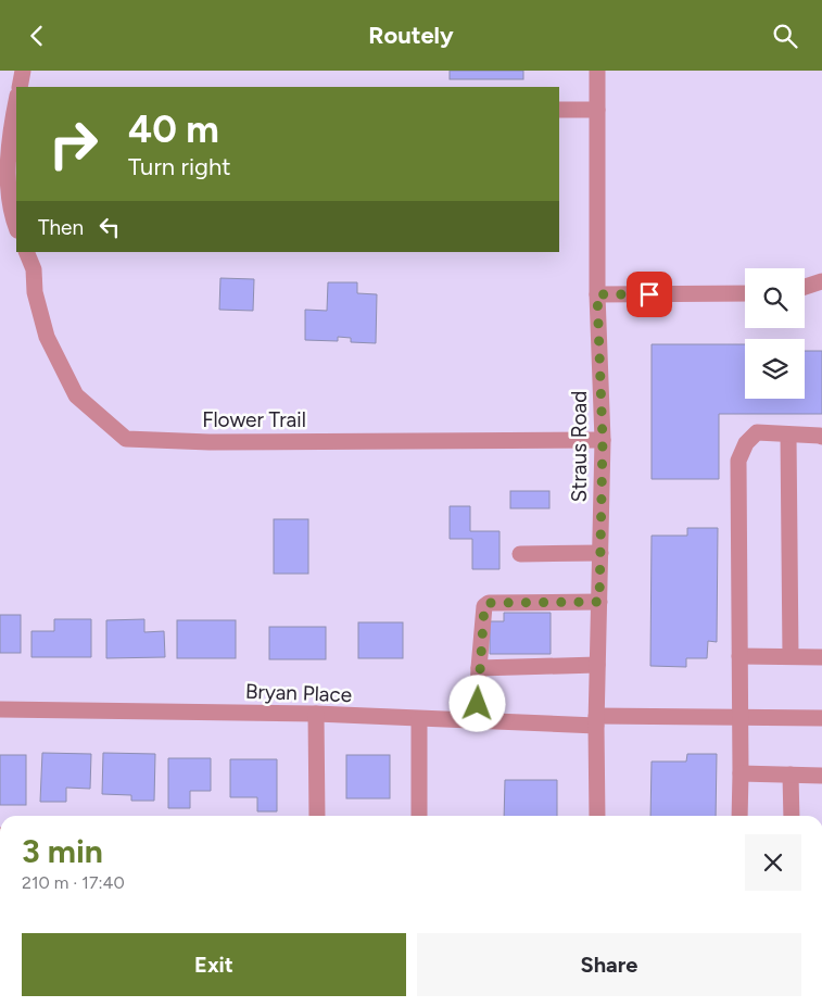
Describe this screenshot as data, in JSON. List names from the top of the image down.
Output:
{
  "streets": {
    "street": ["Flower Trail", "Straus Road", "Bryan Place"]
  },
  "crossings": [
    ["Flower Trail", "Straus Road"],
    ["Straus Road", "Bryan Place"]
  ],
  "page": {
    "header": "Routely",
    "turn": ["40 m", "Turn right"],
    "then": "Then",
    "heading": ["3 min", "210 m · 17:40"],
    "buttons": ["Exit", "Share"]
  }
}
